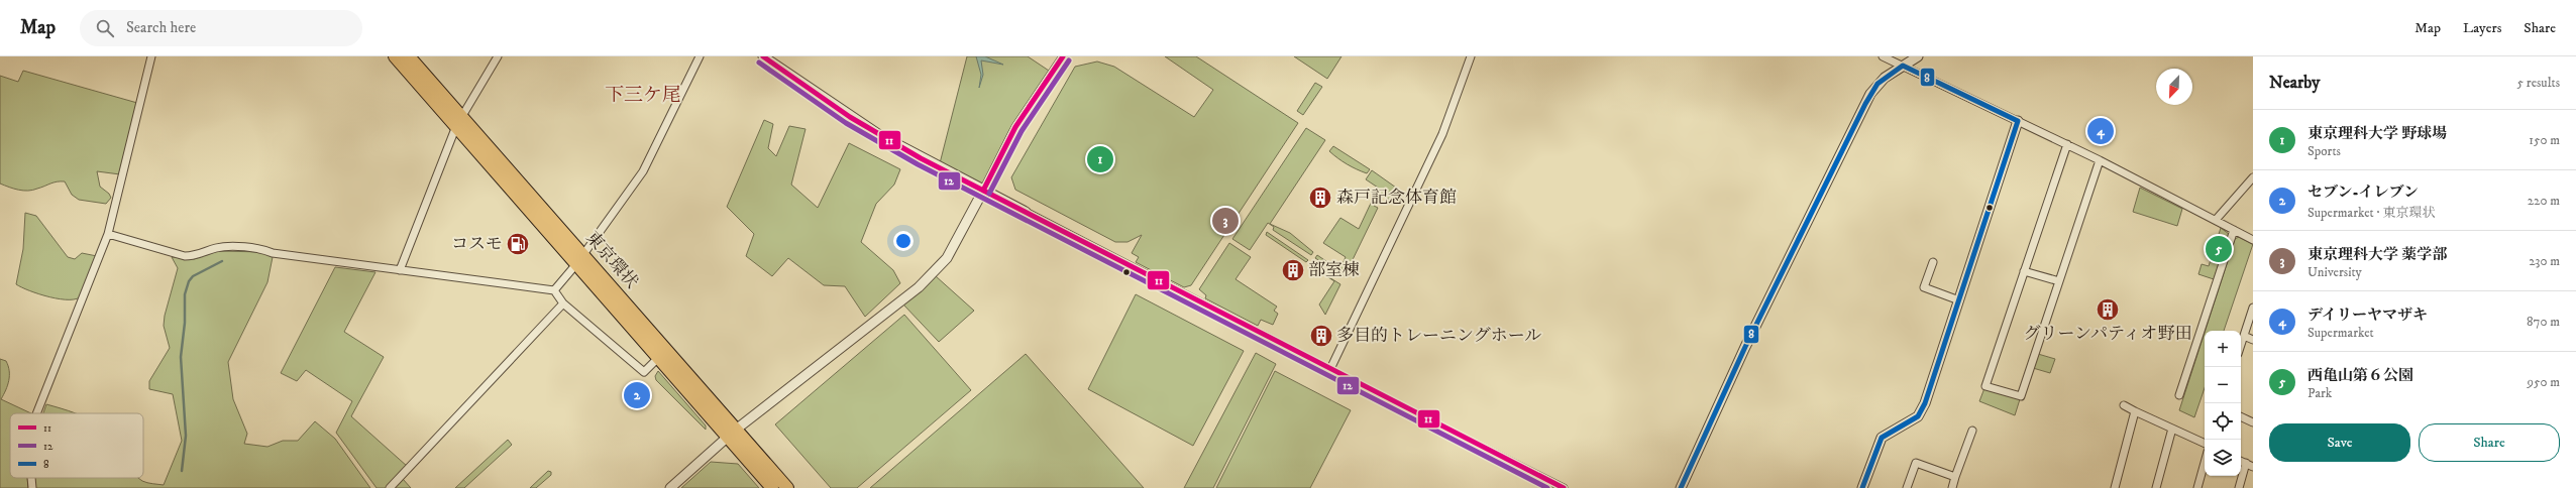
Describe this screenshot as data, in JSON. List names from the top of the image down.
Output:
{
  "streets": {
    "highway": ["東京環状"]
  },
  "districts": ["下三ケ尾"],
  "places": {
    "building": [
      "森戸記念体育館",
      "部室棟",
      "グリーンパティオ野田",
      "多目的トレーニングホール"
    ],
    "fuel station": ["コスモ"]
  },
  "lines": ["transit line 11", "transit line 12", "transit line 8"],
  "legend": ["11", "12", "8"],
  "north": "bottom left",
  "page": {
    "header": "Map",
    "search": "Search here",
    "nav": ["Map", "Layers", "Share"],
    "heading": ["Nearby", "5 results"],
    "list": [
      {
        "mark": "1",
        "name": "東京理科大学 野球場",
        "note": "Sports",
        "value": "150 m"
      },
      {
        "mark": "2",
        "name": "セブン-イレブン",
        "note": "Supermarket · 東京環状",
        "value": "220 m"
      },
      {
        "mark": "3",
        "name": "東京理科大学 薬学部",
        "note": "University",
        "value": "230 m"
      },
      {
        "mark": "4",
        "name": "デイリーヤマザキ",
        "note": "Supermarket",
        "value": "870 m"
      },
      {
        "mark": "5",
        "name": "西亀山第６公園",
        "note": "Park",
        "value": "950 m"
      }
    ],
    "pins": [
      "4",
      "1",
      "3",
      "5",
      "2"
    ],
    "map_buttons": ["+", "−"],
    "buttons": ["Save", "Share"]
  }
}
